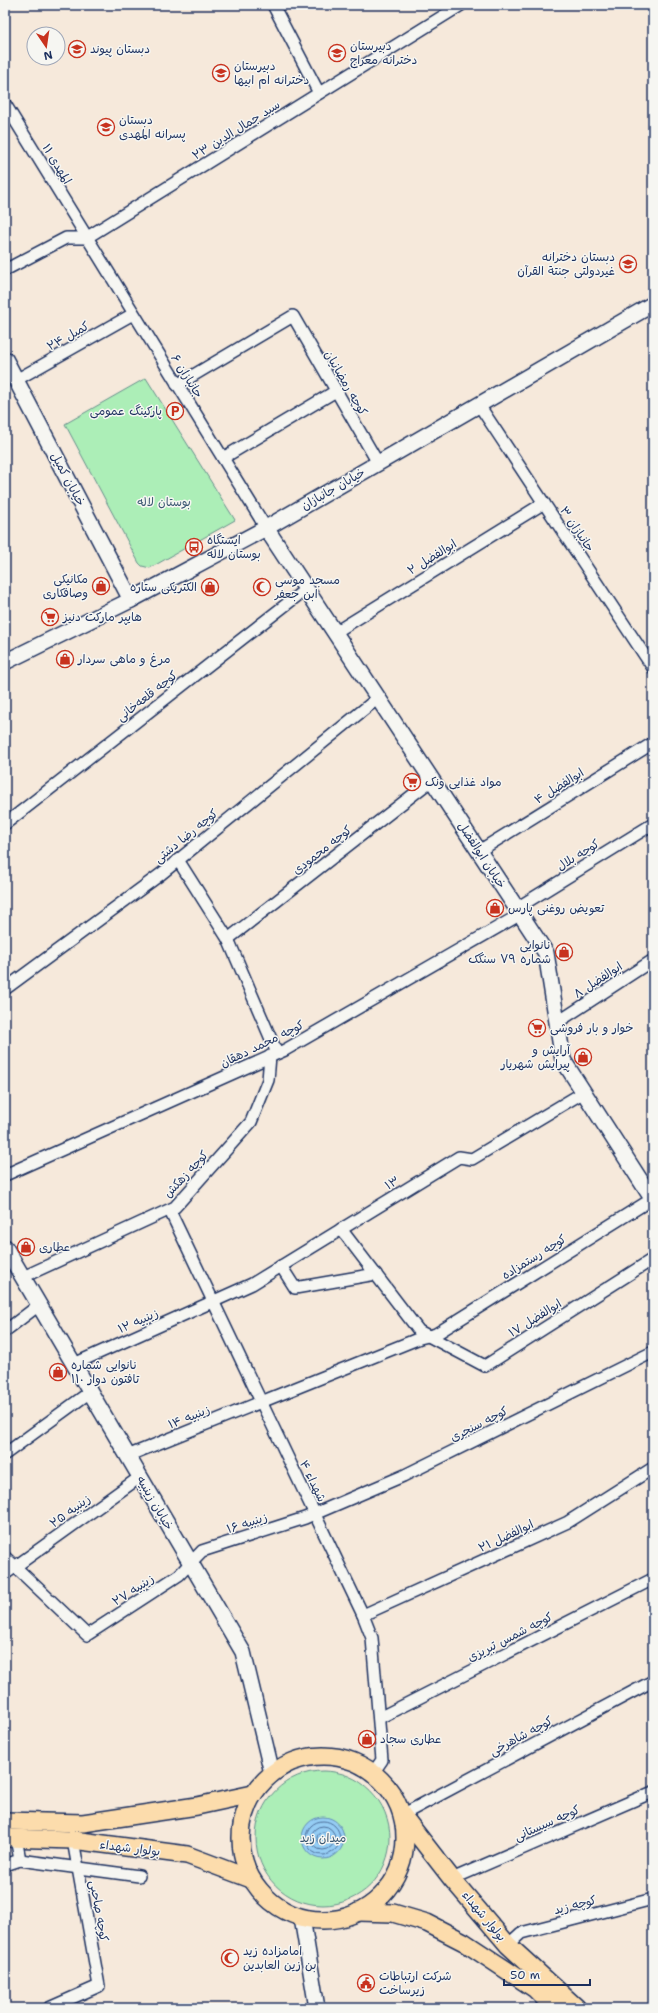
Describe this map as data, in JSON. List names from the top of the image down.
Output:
{
  "streets": {
    "main road": ["بولوار شهداء"],
    "street": [
      "سید جمال الدین ۲۳",
      "المهدی ۱۱",
      "کمیل ۲۴",
      "جانبازان ۶",
      "کوچه رمضانیان",
      "خیابان کمیل",
      "خیابان جانبازان",
      "جانبازان ۳",
      "ابوالفضل ۲",
      "کوچه قلعه‌خانی",
      "ابوالفضل ۴",
      "کوچه رضا دشتی",
      "کوچه محمودی",
      "خیابان ابوالفضل",
      "کوچه بلال",
      "ابوالفضل ۸",
      "کوچه محمد دهقان",
      "کوچه زهکش",
      "۱۳",
      "کوچه رستمزاده",
      "ابوالفضل ۱۷",
      "زینبیه ۱۲",
      "زینبیه ۱۴",
      "کوچه سنجری",
      "شهداء ۴",
      "خیابان زینبیه",
      "زینبیه ۲۵",
      "زینبیه ۱۶",
      "ابوالفضل ۲۱",
      "زینبیه ۲۷",
      "کوچه شمس تبریزی",
      "کوچه شاهرخی",
      "کوچه سیستانی",
      "کوچه زید",
      "کوچه صاحبی"
    ]
  },
  "crossings": [
    ["سید جمال الدین ۲۳", "المهدی ۱۱"],
    ["سید جمال الدین ۲۳", "جانبازان ۶"],
    ["المهدی ۱۱", "جانبازان ۶"],
    ["کمیل ۲۴", "جانبازان ۶"],
    ["کمیل ۲۴", "خیابان کمیل"],
    ["جانبازان ۶", "کوچه رمضانیان"],
    ["جانبازان ۶", "خیابان جانبازان"],
    ["جانبازان ۶", "خیابان ابوالفضل"],
    ["کوچه رمضانیان", "خیابان جانبازان"],
    ["خیابان کمیل", "خیابان جانبازان"],
    ["خیابان جانبازان", "جانبازان ۳"],
    ["خیابان جانبازان", "خیابان ابوالفضل"],
    ["جانبازان ۳", "ابوالفضل ۲"],
    ["ابوالفضل ۲", "خیابان ابوالفضل"],
    ["کوچه قلعه‌خانی", "خیابان ابوالفضل"],
    ["ابوالفضل ۴", "خیابان ابوالفضل"],
    ["کوچه رضا دشتی", "خیابان ابوالفضل"],
    ["کوچه محمودی", "خیابان ابوالفضل"],
    ["خیابان ابوالفضل", "کوچه بلال"],
    ["خیابان ابوالفضل", "ابوالفضل ۸"],
    ["خیابان ابوالفضل", "کوچه محمد دهقان"],
    ["خیابان ابوالفضل", "۱۳"],
    ["خیابان ابوالفضل", "کوچه رستمزاده"],
    ["کوچه بلال", "کوچه محمد دهقان"],
    ["کوچه محمد دهقان", "کوچه زهکش"],
    ["کوچه زهکش", "شهداء ۴"],
    ["کوچه زهکش", "خیابان زینبیه"],
    ["۱۳", "زینبیه ۱۲"],
    ["۱۳", "شهداء ۴"],
    ["کوچه رستمزاده", "ابوالفضل ۱۷"],
    ["کوچه رستمزاده", "زینبیه ۱۴"],
    ["کوچه رستمزاده", "شهداء ۴"],
    ["زینبیه ۱۲", "شهداء ۴"],
    ["زینبیه ۱۲", "خیابان زینبیه"],
    ["زینبیه ۱۴", "شهداء ۴"],
    ["زینبیه ۱۴", "خیابان زینبیه"],
    ["کوچه سنجری", "شهداء ۴"],
    ["کوچه سنجری", "زینبیه ۱۶"],
    ["شهداء ۴", "زینبیه ۱۶"],
    ["شهداء ۴", "ابوالفضل ۲۱"],
    ["شهداء ۴", "کوچه شمس تبریزی"],
    ["خیابان زینبیه", "زینبیه ۲۵"],
    ["خیابان زینبیه", "زینبیه ۱۶"],
    ["خیابان زینبیه", "زینبیه ۲۷"],
    ["زینبیه ۲۵", "زینبیه ۲۷"],
    ["زینبیه ۱۶", "زینبیه ۲۷"],
    ["کوچه شاهرخی", "بولوار شهداء"],
    ["کوچه سیستانی", "بولوار شهداء"],
    ["بولوار شهداء", "کوچه زید"],
    ["بولوار شهداء", "کوچه صاحبی"]
  ],
  "parks": ["بوستان لاله", "میدان زید"],
  "places": {
    "school or university": [
      "دبستان پیوند",
      "دبیرستان دخترانه معراج",
      "دبیرستان دخترانه ام ابیها",
      "دبستان پسرانه المهدی",
      "دبستان دخترانه غیردولتی جنتة القرآن"
    ],
    "parking": ["پارکینگ عمومی"],
    "bus stop": ["ایستگاه بوستان لاله"],
    "shop": [
      "مکانیکی وصافکاری",
      "الکتریکی ستاره",
      "مرغ و ماهی سردار",
      "تعویض روغنی پارس",
      "نانوایی شماره ۷۹ سنگک",
      "آرایش و پیرایش شهریار",
      "عطاری",
      "نانوایی شماره ۱۱۰ تافتون دوار",
      "عطاری سجاد"
    ],
    "mosque": ["مسجد موسی ابن جعفر", "امامزاده زید بن زین العابدین"],
    "supermarket": ["هایپر مارکت دنیز", "مواد غذایی ونک", "خوار و بار فروشی"],
    "public building": ["شرکت ارتباطات زیرساخت"]
  },
  "scale_bar": "50 m",
  "north": "bottom"
}
